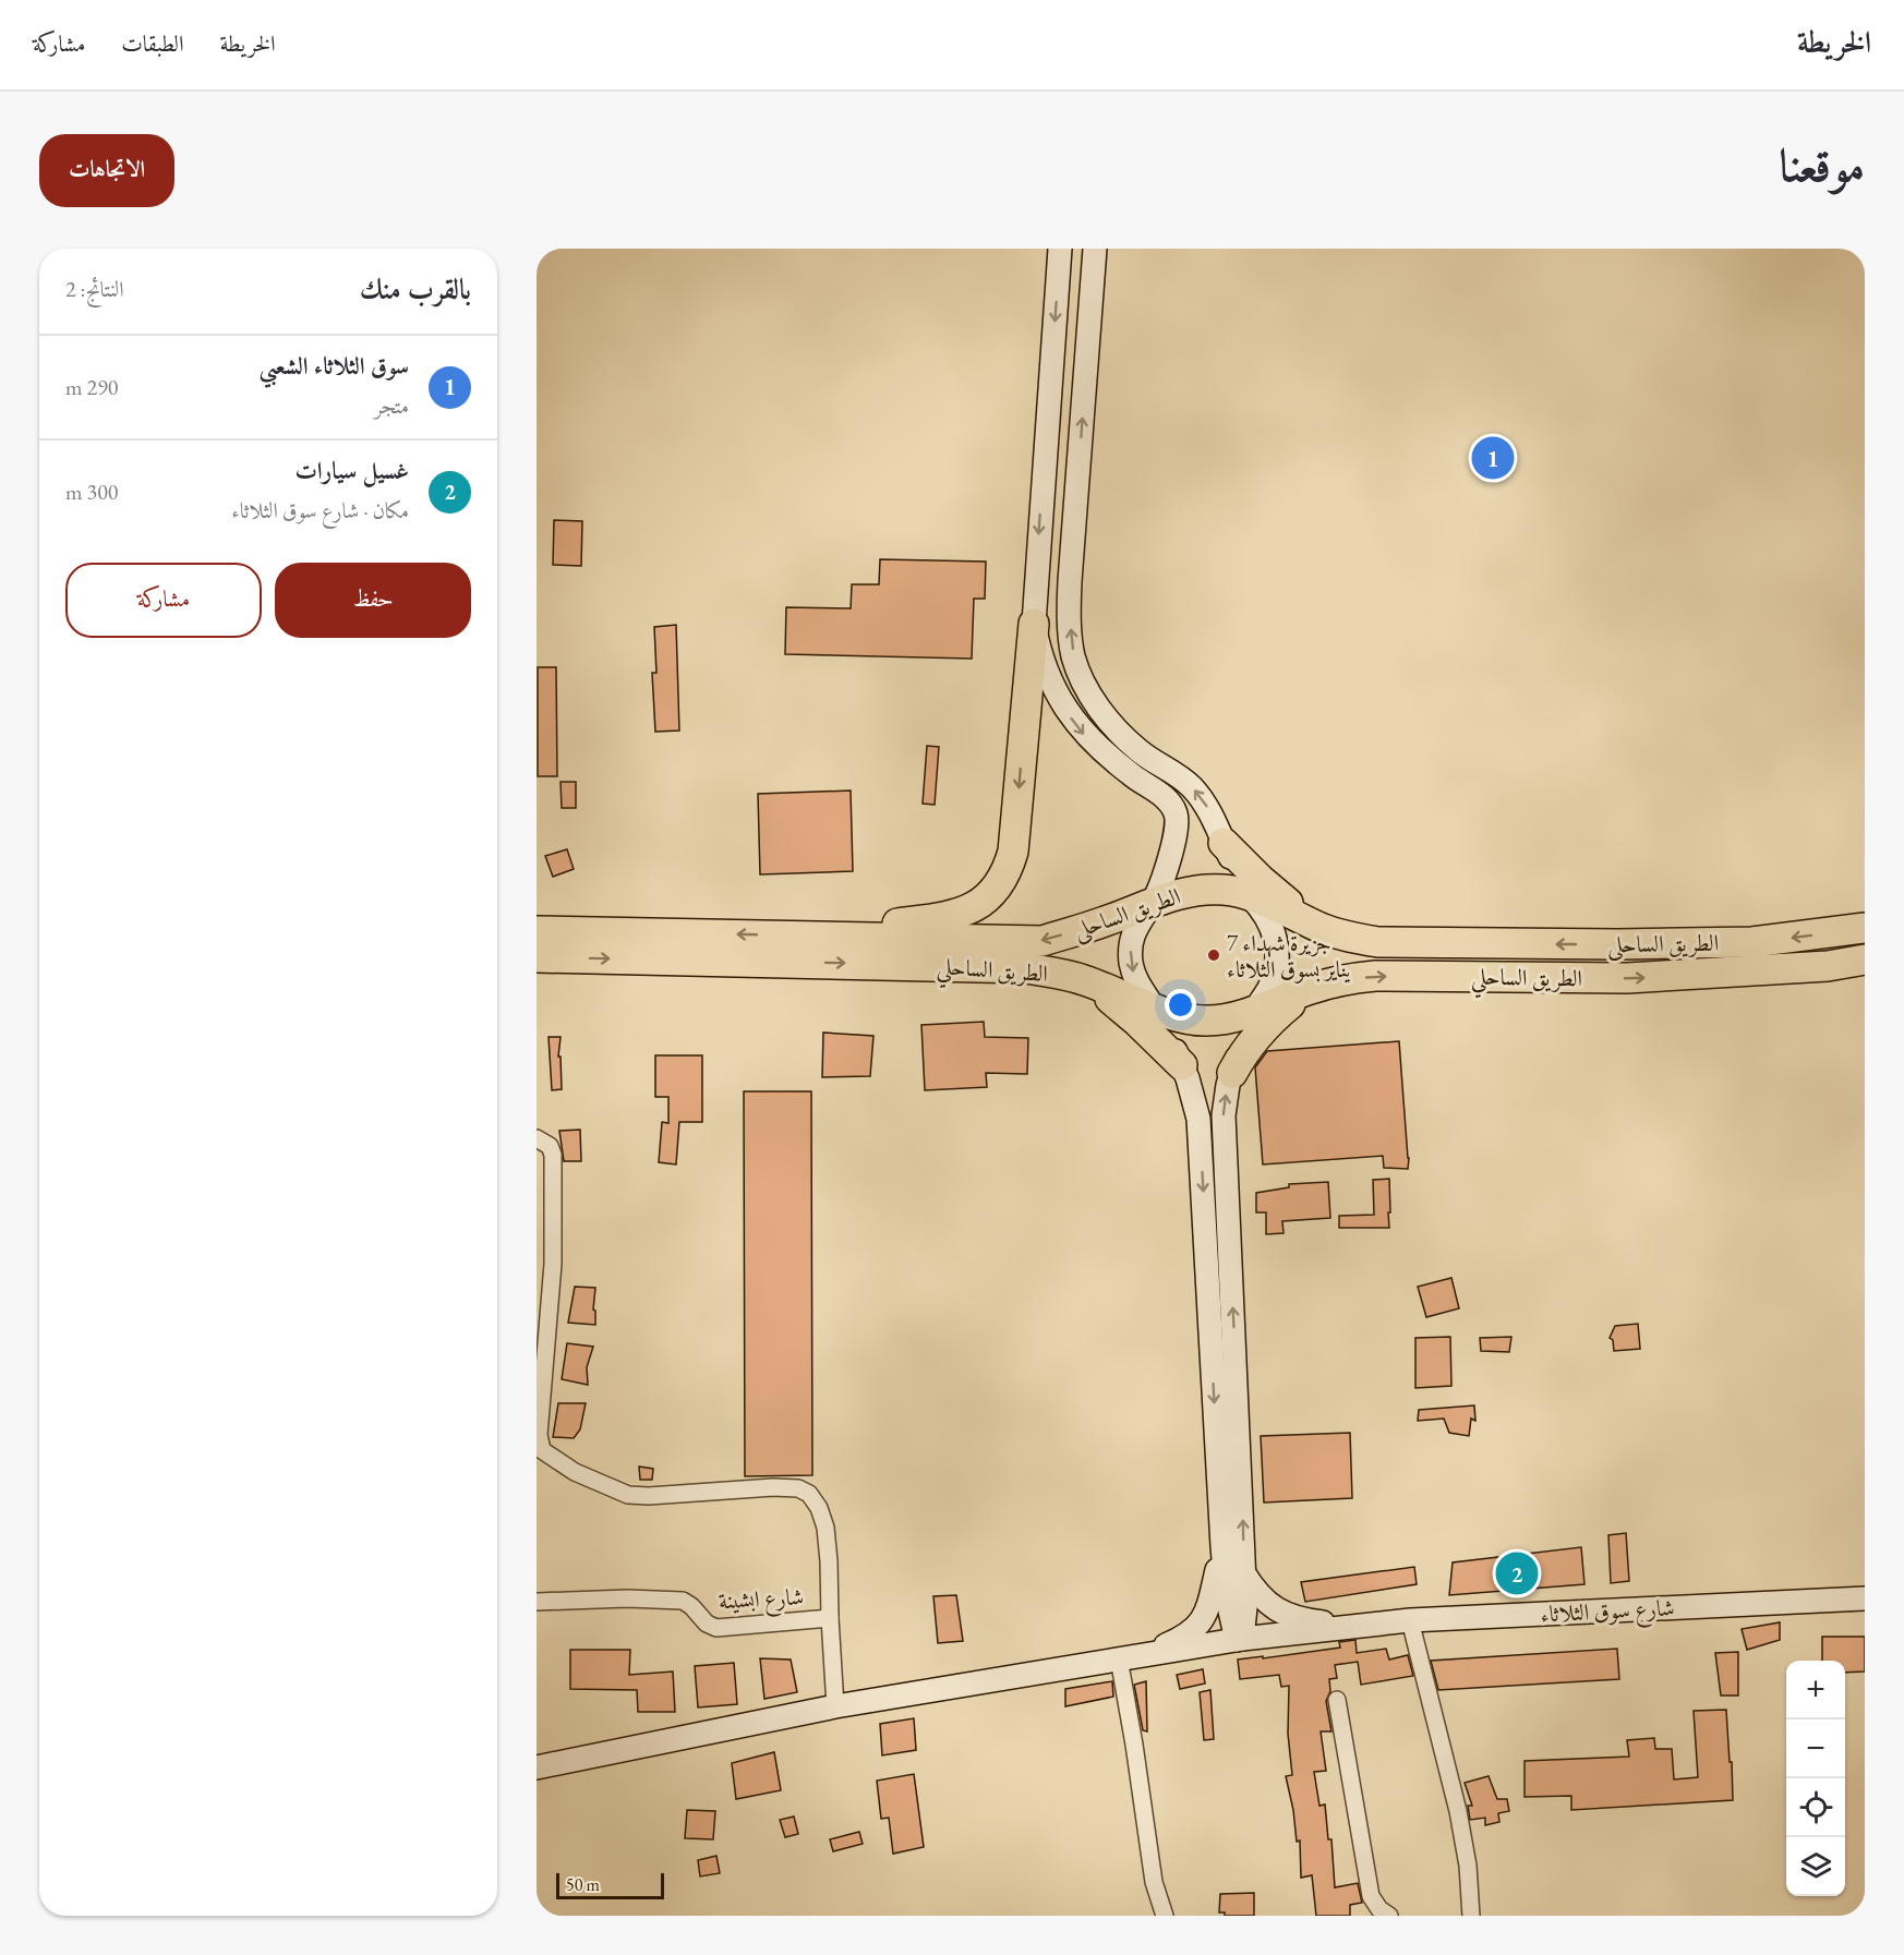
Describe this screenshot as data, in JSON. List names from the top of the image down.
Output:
{
  "streets": {
    "highway": ["الطريق الساحلى", "الطريق الساحلي"],
    "street": ["شارع ابشينة", "شارع سوق الثلاثاء"]
  },
  "crossings": [
    ["الطريق الساحلى", "الطريق الساحلي"]
  ],
  "one_way": ["الطريق الساحلى", "الطريق الساحلي"],
  "places": ["جزيرة شهداء 7 يناير بسوق الثلاثاء"],
  "scale_bar": "50 m",
  "page": {
    "header": "الخريطة",
    "nav": ["الخريطة", "الطبقات", "مشاركة"],
    "title": "موقعنا",
    "buttons": [
      "الاتجاهات",
      ["حفظ", "مشاركة"]
    ],
    "heading": ["بالقرب منك", "النتائج: 2"],
    "list": [
      {
        "mark": "1",
        "name": "سوق الثلاثاء الشعبي",
        "note": "متجر",
        "value": "290 m"
      },
      {
        "mark": "2",
        "name": "غسيل سيارات",
        "note": "مكان · شارع سوق الثلاثاء",
        "value": "300 m"
      }
    ],
    "pins": ["1", "2"],
    "map_buttons": ["+", "−"],
    "scale": "50 m"
  }
}
